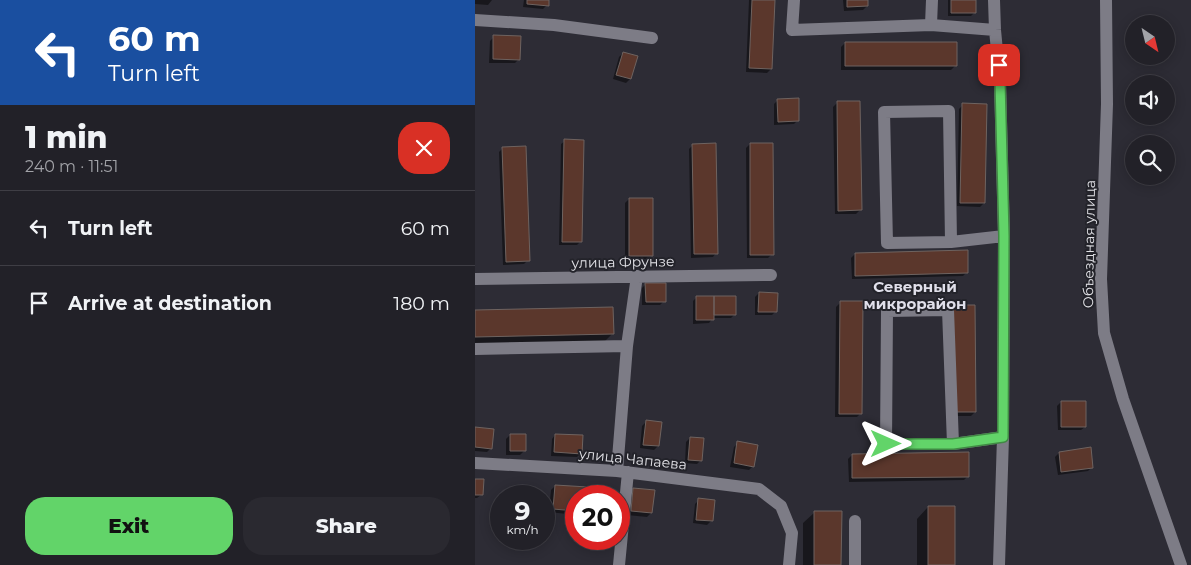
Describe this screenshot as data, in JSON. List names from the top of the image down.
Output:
{
  "streets": {
    "street": ["Объездная улица", "улица Фрунзе", "улица Чапаева"]
  },
  "districts": ["Северный микрорайон"],
  "north": "bottom right",
  "page": {
    "turn": ["60 m", "Turn left"],
    "heading": ["1 min", "240 m · 11:51"],
    "list": [
      {
        "name": "Turn left",
        "value": "60 m"
      },
      {
        "name": "Arrive at destination",
        "value": "180 m"
      }
    ],
    "speed": "9 km/h",
    "limit": "20",
    "buttons": ["Exit", "Share"]
  }
}
